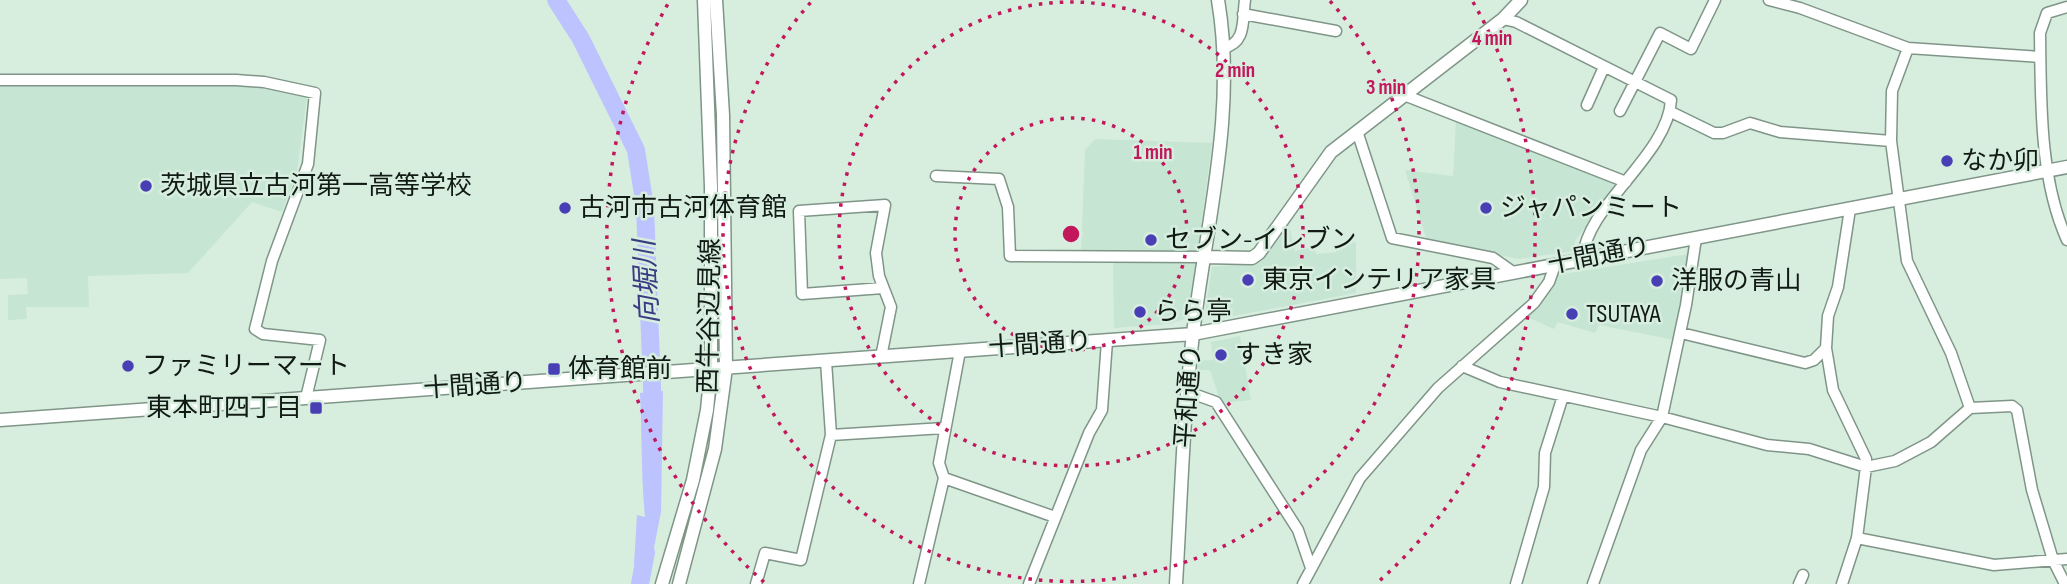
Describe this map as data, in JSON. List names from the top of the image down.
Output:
{
  "streets": {
    "street": ["十間通り", "西牛谷辺見線", "平和通り"]
  },
  "crossings": [
    ["十間通り", "西牛谷辺見線"],
    ["十間通り", "平和通り"]
  ],
  "water": ["向堀川"],
  "places": {
    "other": [
      "なか卯",
      "茨城県立古河第一高等学校",
      "古河市古河体育館",
      "ジャパンミート",
      "セブン-イレブン",
      "東京インテリア家具",
      "洋服の青山",
      "らら亭",
      "TSUTAYA",
      "すき家",
      "ファミリーマート"
    ],
    "transit": ["体育館前", "東本町四丁目"]
  },
  "rings": [
    "4 min",
    "2 min",
    "3 min",
    "1 min"
  ]
}
